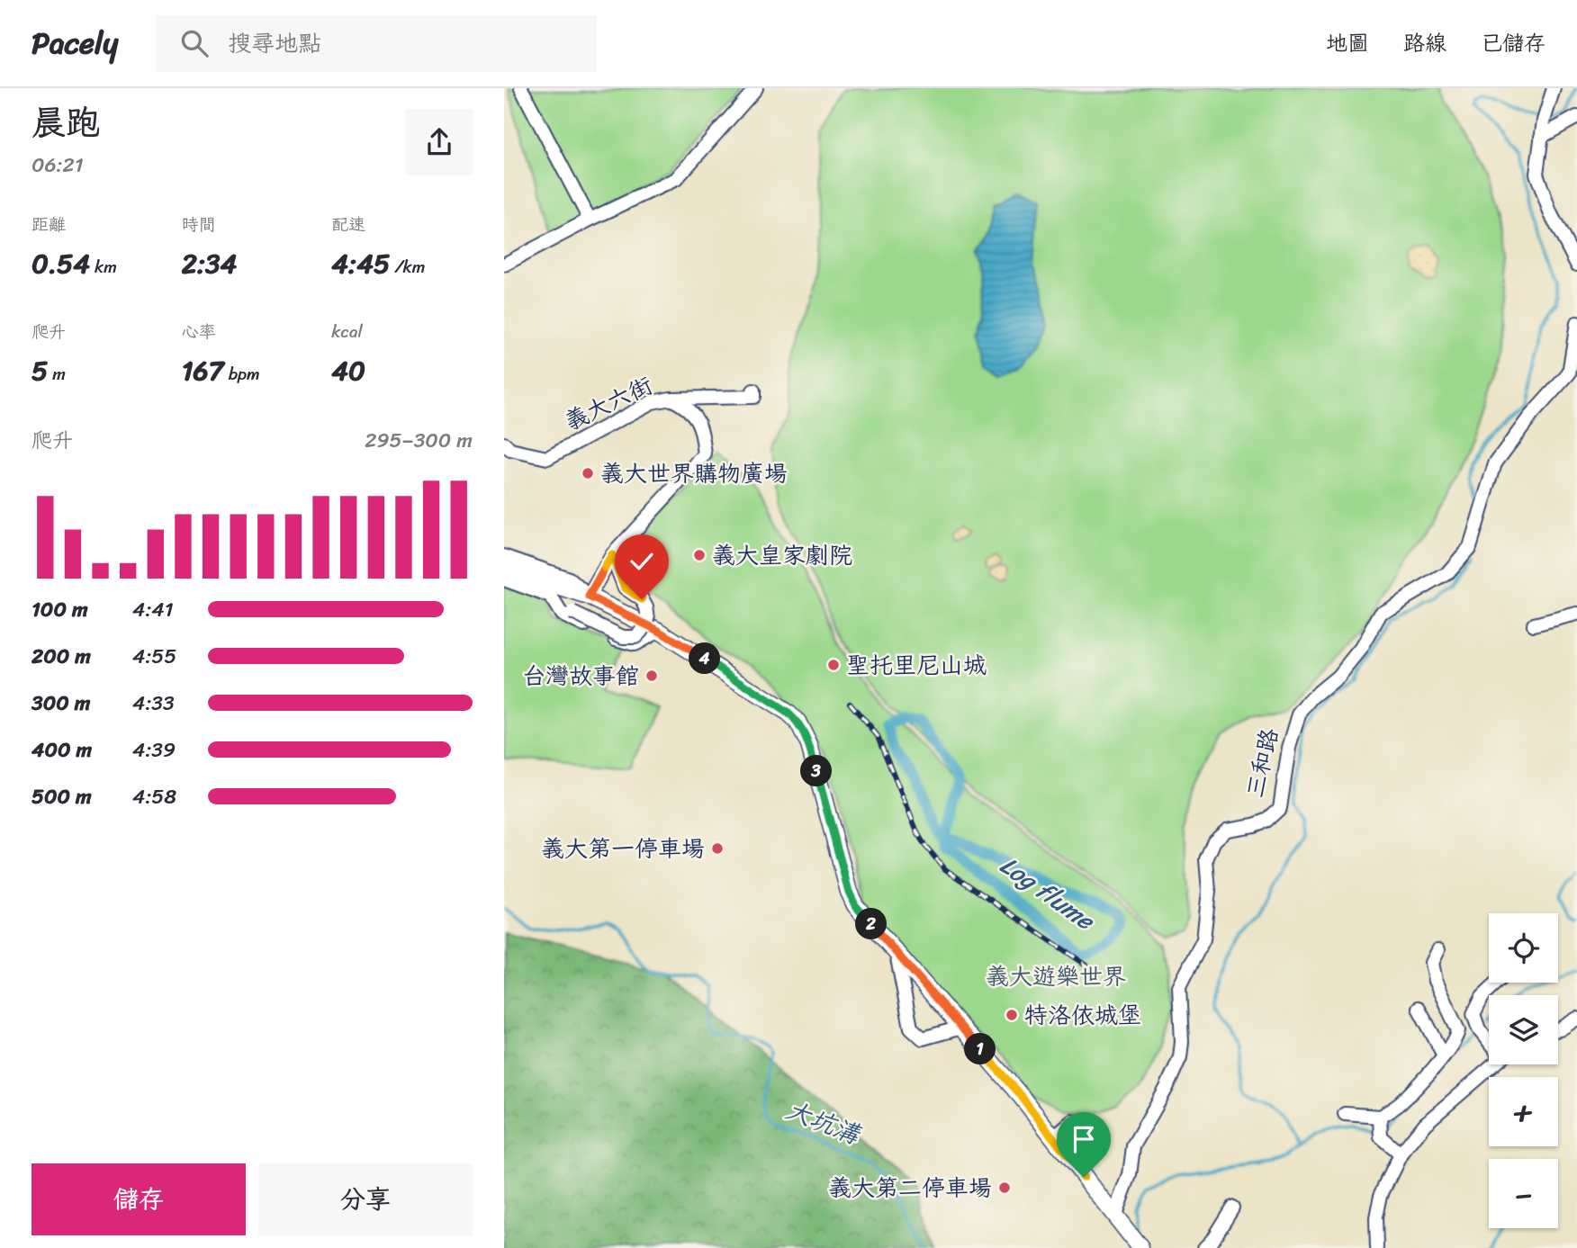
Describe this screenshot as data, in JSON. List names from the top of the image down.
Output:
{
  "streets": {
    "street": ["義大六街", "三和路"]
  },
  "water": ["Log flume", "大坑溝"],
  "parks": ["義大遊樂世界"],
  "places": [
    "義大世界購物廣場",
    "義大皇家劇院",
    "聖托里尼山城",
    "台灣故事館",
    "義大第一停車場",
    "特洛依城堡",
    "義大第二停車場"
  ],
  "page": {
    "header": "Pacely",
    "search": "搜尋地點",
    "nav": ["地圖", "路線", "已儲存"],
    "heading": ["晨跑", "06:21"],
    "stats": [
      ["距離", "0.54 km"],
      ["時間", "2:34"],
      ["配速", "4:45 /km"],
      ["爬升", "5 m"],
      ["心率", "167 bpm"],
      ["kcal", "40"]
    ],
    "chart": ["爬升", "295–300 m"],
    "list": [
      {
        "name": "100 m",
        "note": "4:41"
      },
      {
        "name": "200 m",
        "note": "4:55"
      },
      {
        "name": "300 m",
        "note": "4:33"
      },
      {
        "name": "400 m",
        "note": "4:39"
      },
      {
        "name": "500 m",
        "note": "4:58"
      }
    ],
    "pins": [
      "4",
      "3",
      "2",
      "1"
    ],
    "map_buttons": ["+", "−"],
    "buttons": ["儲存", "分享"]
  }
}
